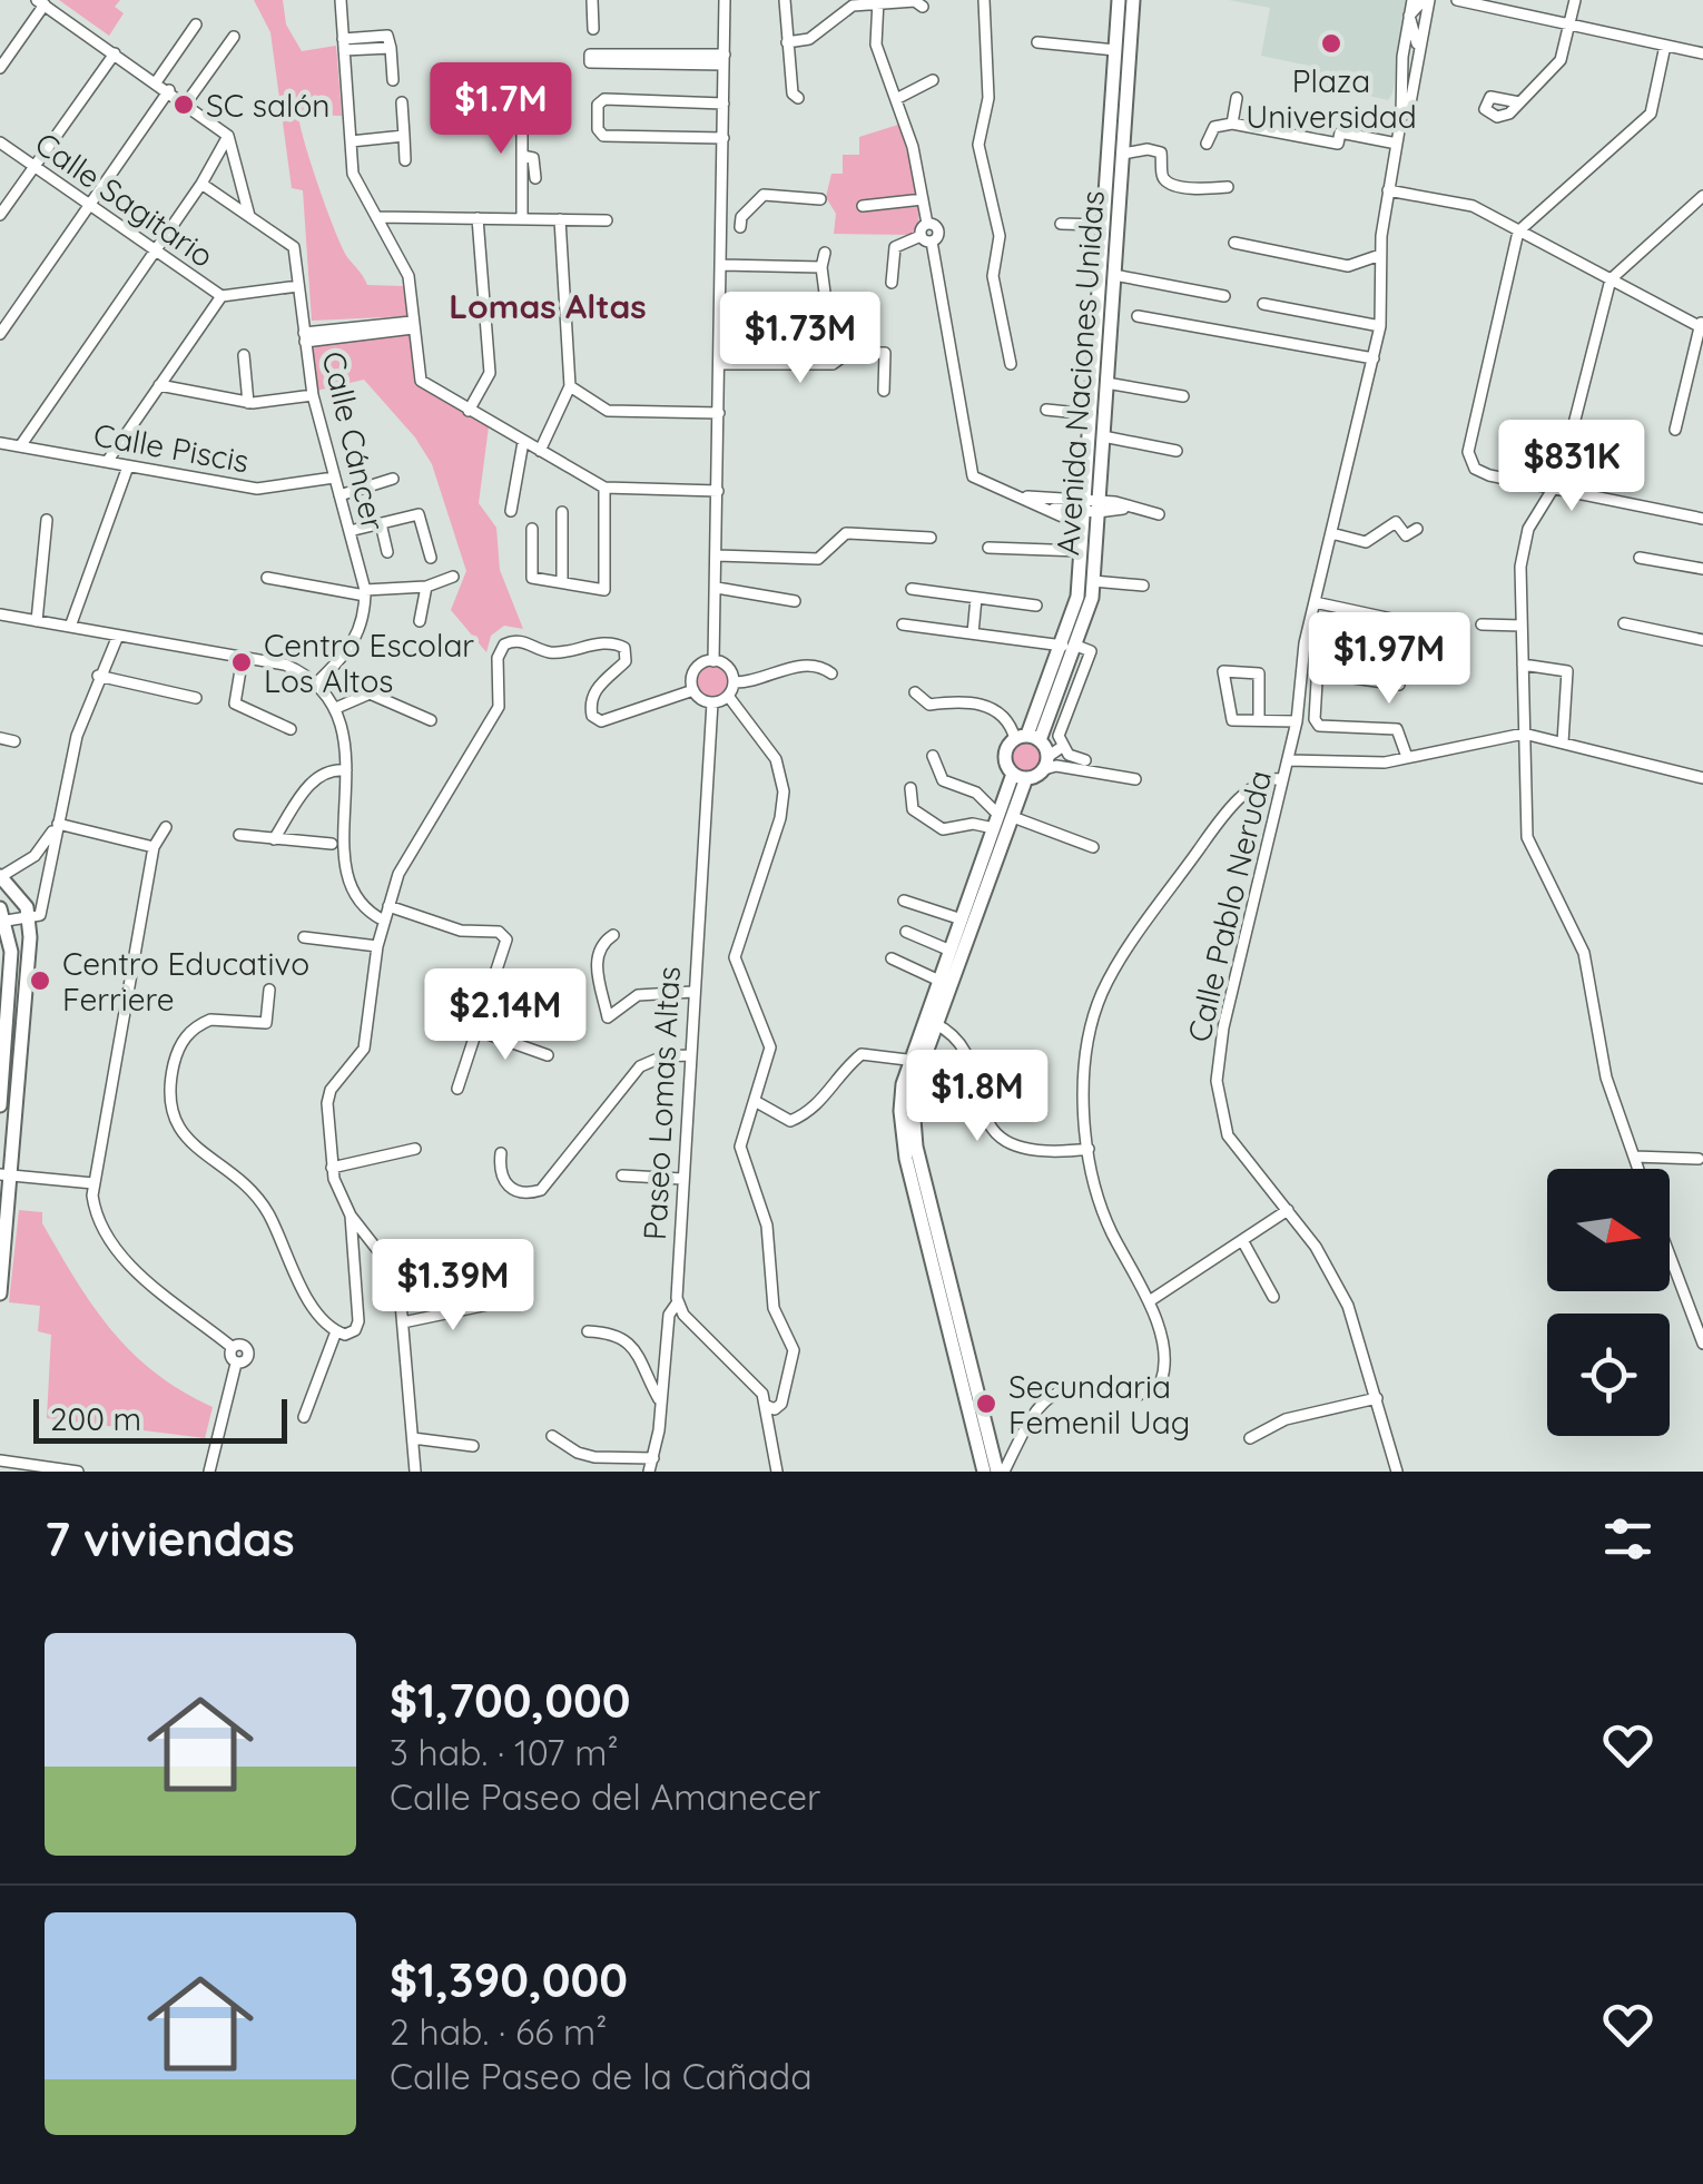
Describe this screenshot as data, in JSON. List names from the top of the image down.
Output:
{
  "streets": {
    "street": [
      "Calle Sagitario",
      "Avenida Naciones Unidas",
      "Calle Cáncer",
      "Calle Piscis",
      "Calle Pablo Neruda",
      "Paseo Lomas Altas"
    ]
  },
  "crossings": [
    ["Calle Cáncer", "Calle Piscis"]
  ],
  "districts": ["Lomas Altas"],
  "places": [
    "Plaza Universidad",
    "SC salón",
    "Centro Escolar Los Altos",
    "Centro Educativo Ferriere",
    "Secundaria Femenil Uag"
  ],
  "scale_bar": "200 m",
  "north": "right",
  "page": {
    "price": [
      "$1.7M",
      "$1.73M",
      "$831K",
      "$1.97M",
      "$2.14M",
      "$1.8M",
      "$1.39M"
    ],
    "scale": "200 m",
    "heading": "7 viviendas",
    "list": [
      {
        "name": "$1,700,000",
        "note": "3 hab. · 107 m² · Calle Paseo del Amanecer"
      },
      {
        "name": "$1,390,000",
        "note": "2 hab. · 66 m² · Calle Paseo de la Cañada"
      }
    ]
  }
}
